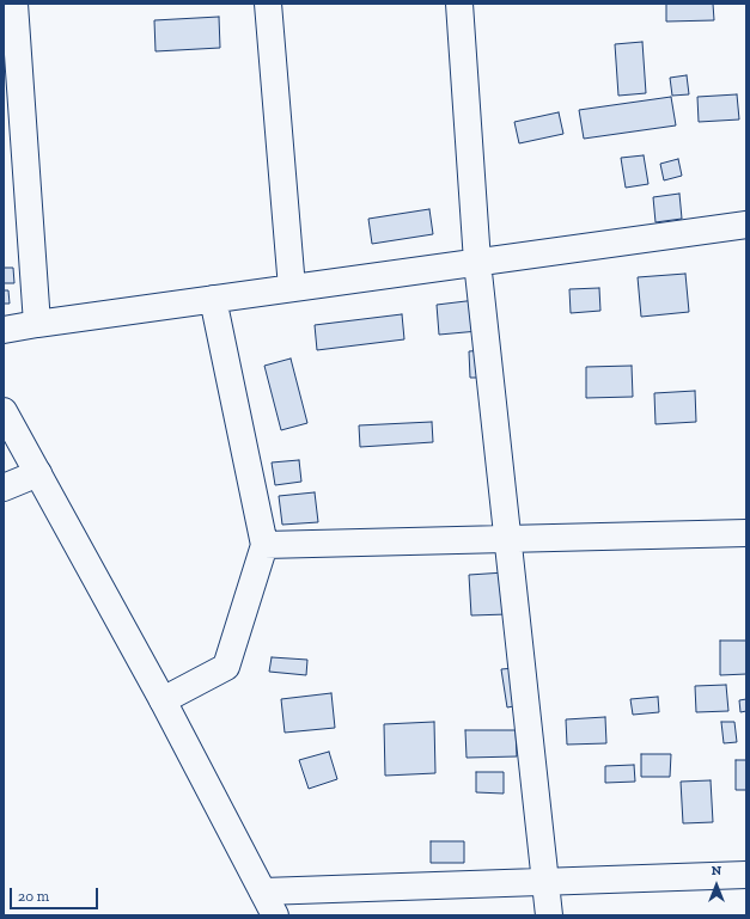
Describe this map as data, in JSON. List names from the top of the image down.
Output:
{
  "scale_bar": "20 m",
  "north": "top"
}
